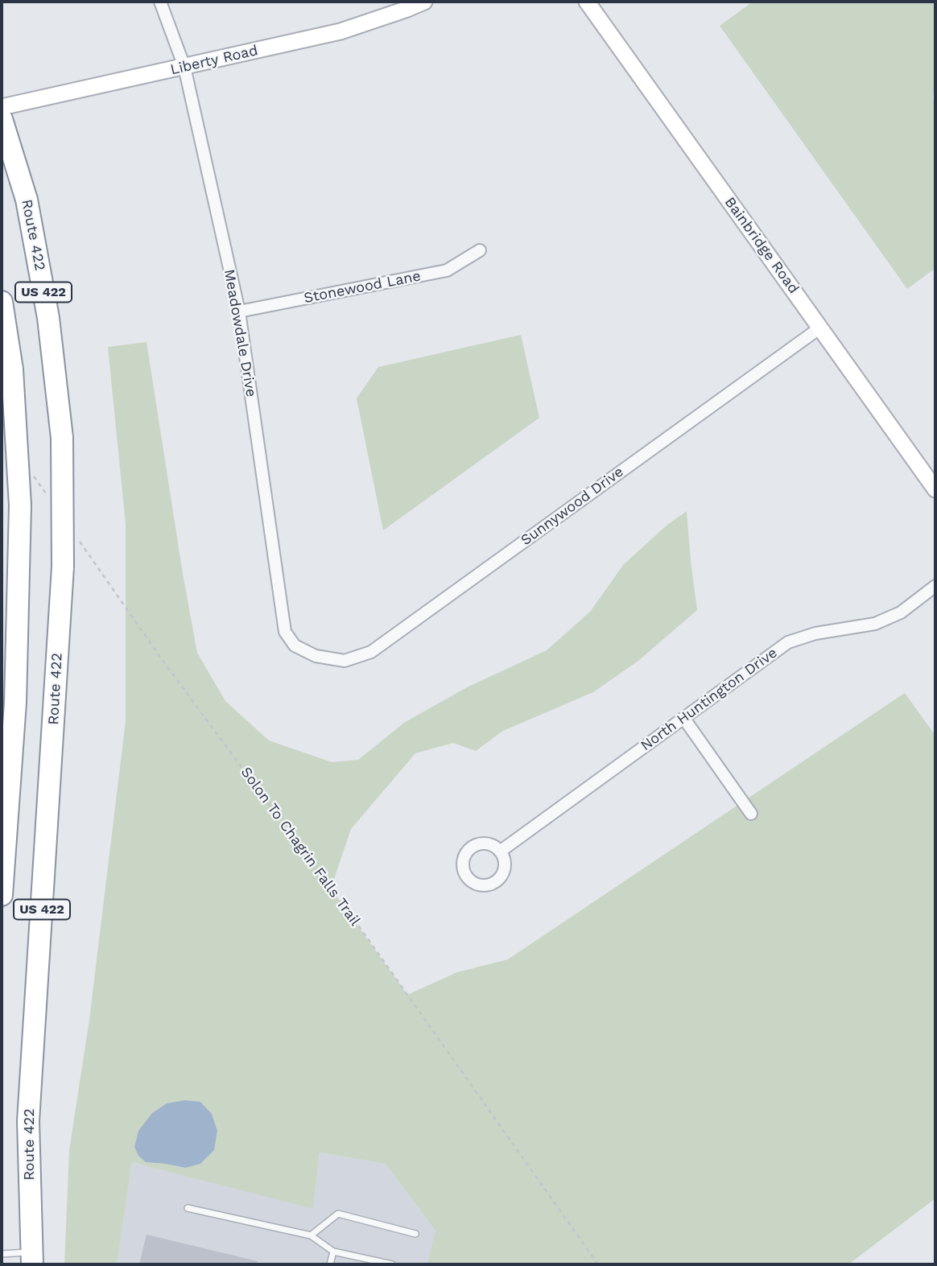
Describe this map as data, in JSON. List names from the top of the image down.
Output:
{
  "streets": {
    "highway": ["Route 422", "US 422"],
    "street": [
      "Liberty Road",
      "Bainbridge Road",
      "Stonewood Lane",
      "Meadowdale Drive",
      "Sunnywood Drive",
      "North Huntington Drive"
    ],
    "path": ["Solon To Chagrin Falls Trail"]
  },
  "crossings": [
    ["Liberty Road", "Meadowdale Drive"],
    ["Bainbridge Road", "Sunnywood Drive"],
    ["Stonewood Lane", "Meadowdale Drive"],
    ["Meadowdale Drive", "Sunnywood Drive"]
  ]
}
